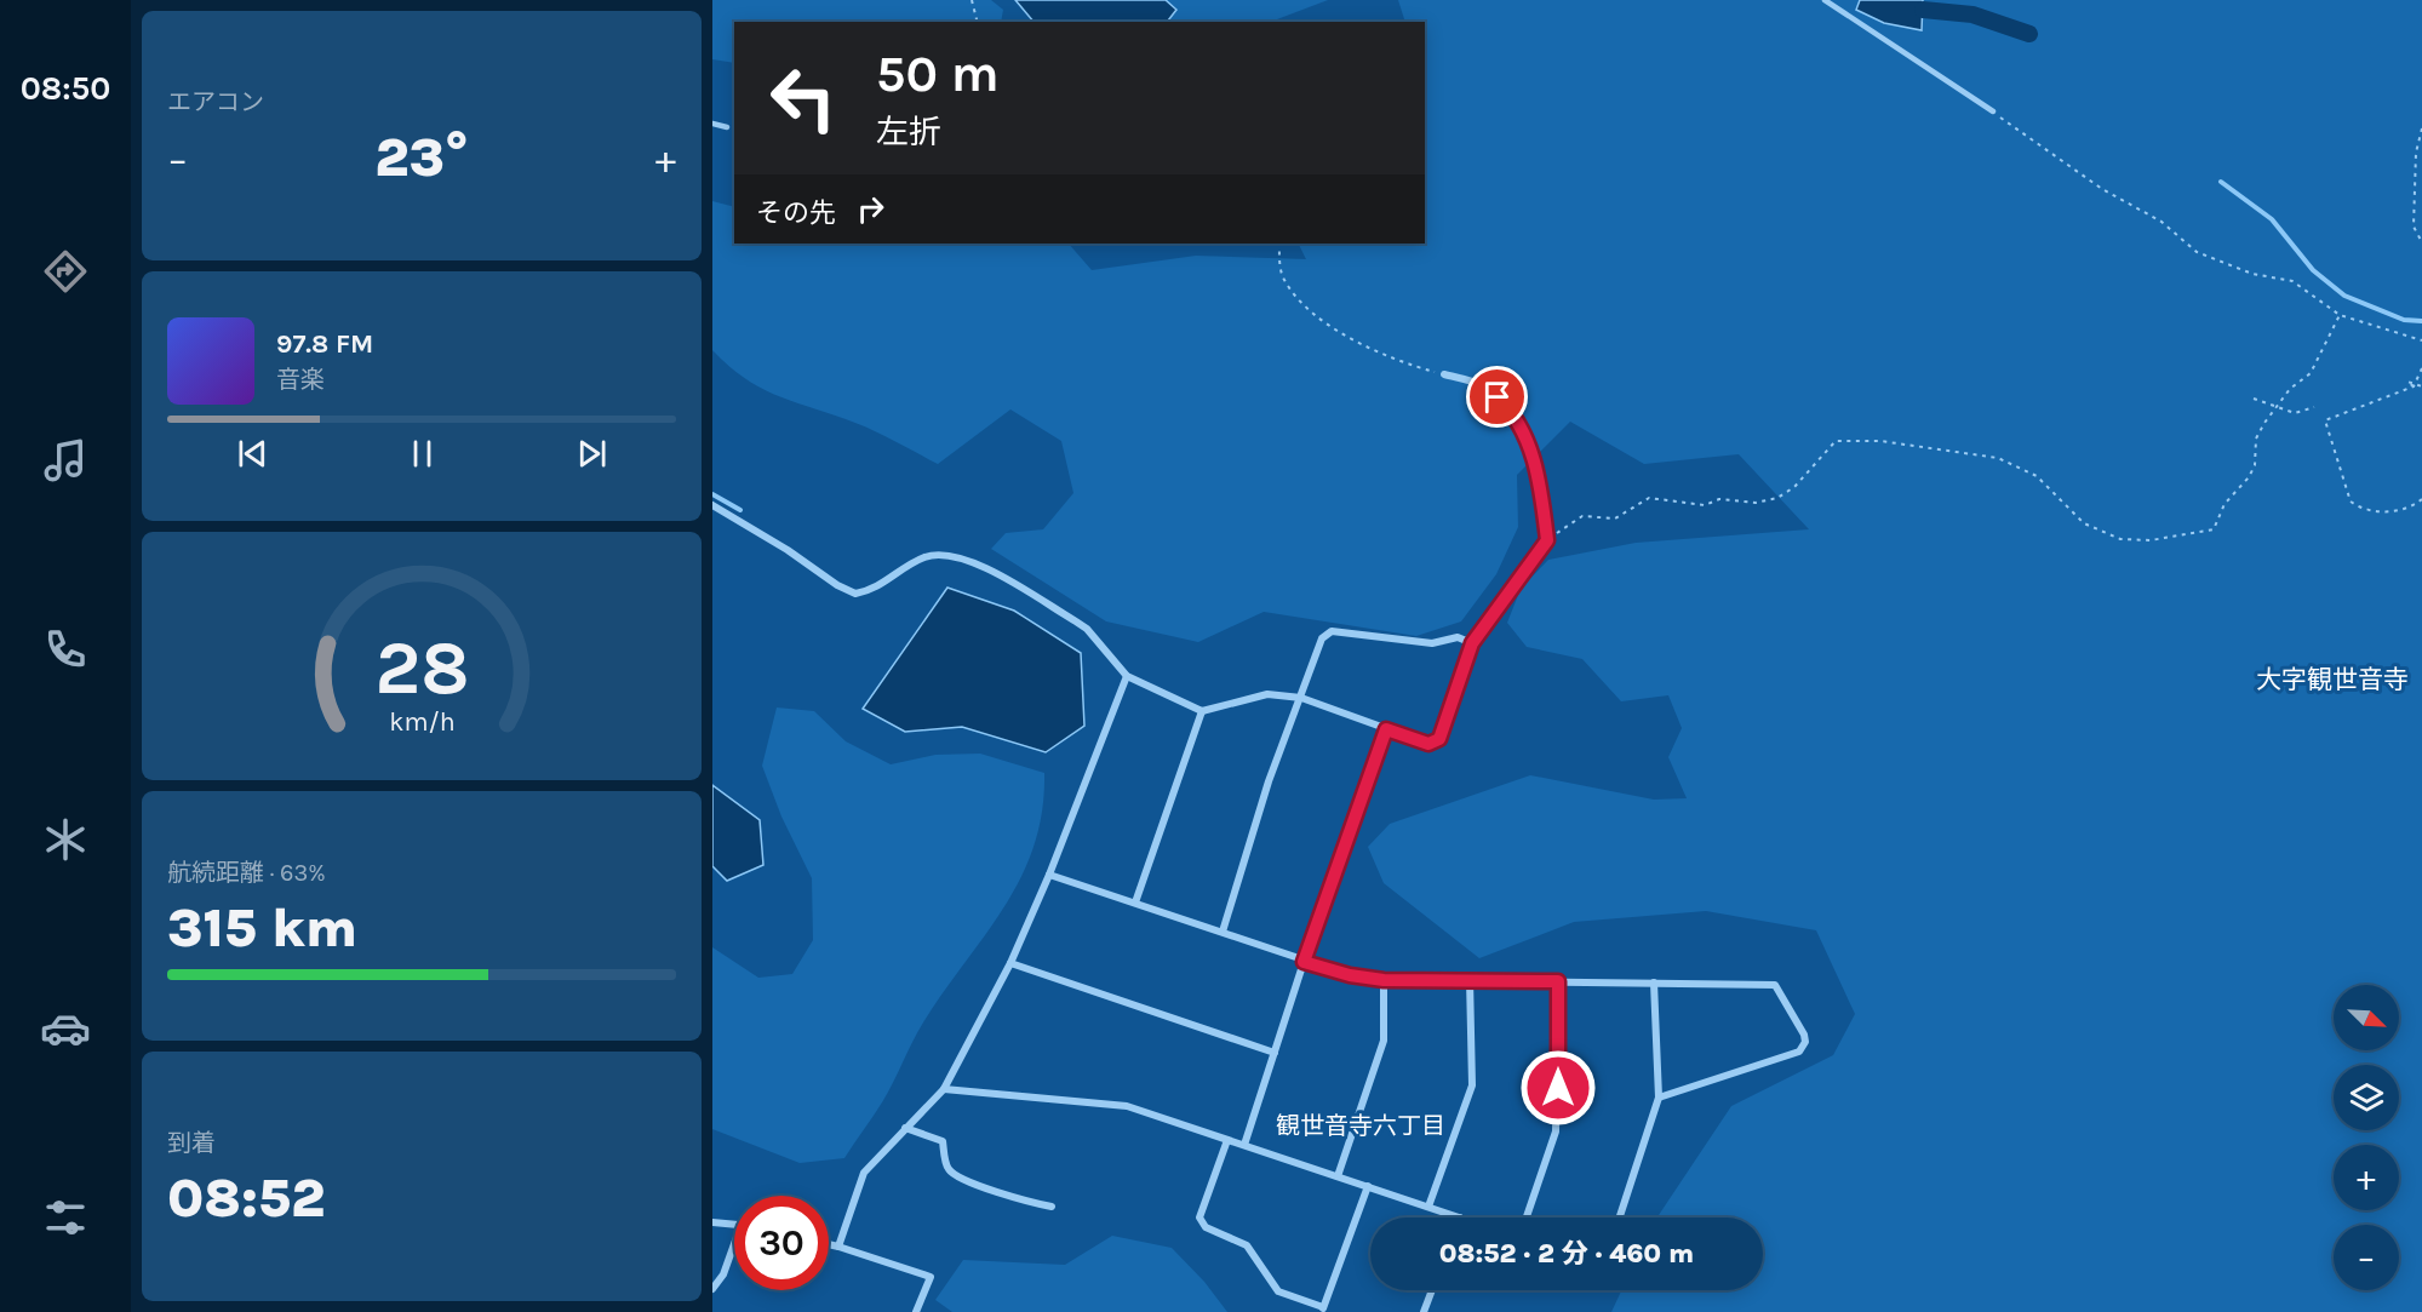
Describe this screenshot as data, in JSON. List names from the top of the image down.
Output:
{
  "districts": ["大字観世音寺", "観世音寺六丁目"],
  "north": "bottom right",
  "page": {
    "tabs": "08:50",
    "tile": [
      "エアコン",
      ["航続距離 · 63%", "315 km"],
      ["到着", "08:52"]
    ],
    "turn": ["50 m", "左折"],
    "heat": ["−", "23°", "+"],
    "then": "その先",
    "song": ["97.8 FM", "音楽"],
    "map_buttons": ["+", "−"],
    "limit": "30",
    "trip": "08:52 · 2 分 · 460 m",
    "gauge": ["28", "km/h"]
  }
}
